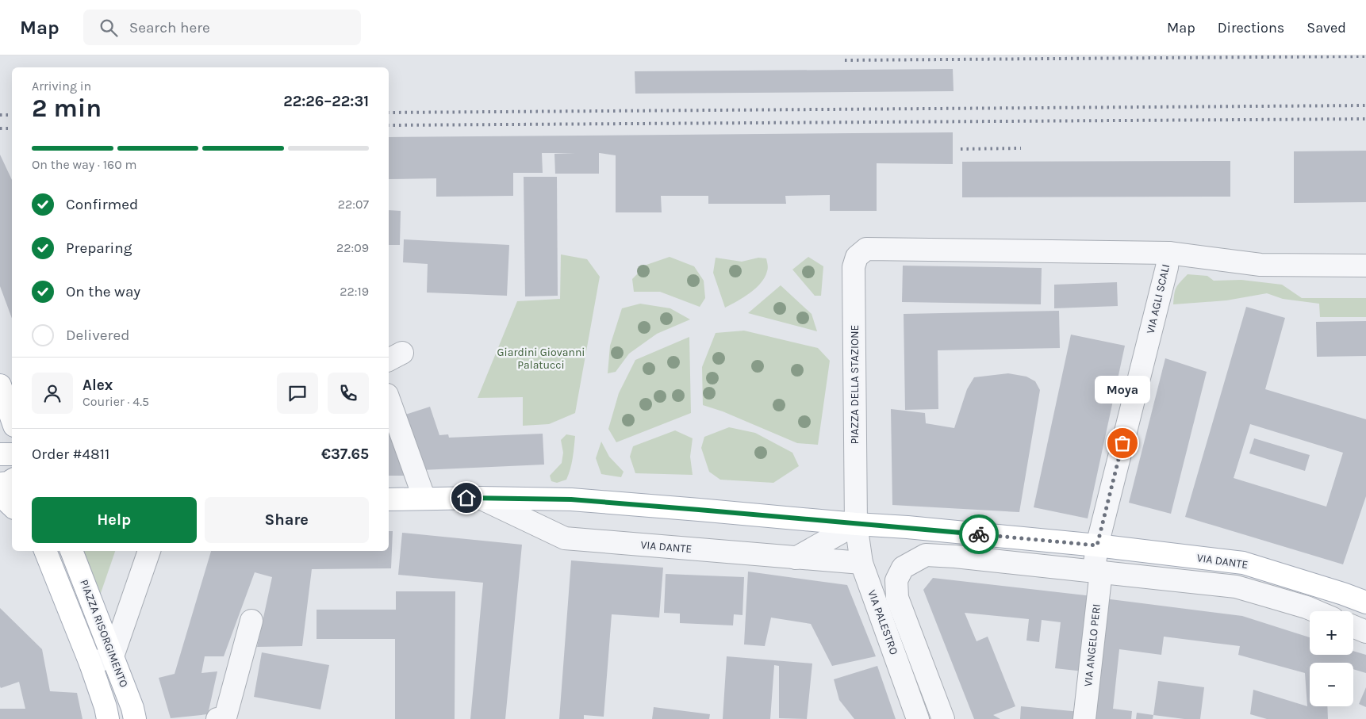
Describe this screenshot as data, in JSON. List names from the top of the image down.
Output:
{
  "streets": {
    "main road": ["VIA DANTE", "PIAZZA RISORGIMENTO"],
    "street": [
      "VIA AGLI SCALI",
      "PIAZZA DELLA STAZIONE",
      "VIA PALESTRO",
      "VIA ANGELO PERI"
    ]
  },
  "crossings": [
    ["VIA AGLI SCALI", "PIAZZA DELLA STAZIONE"],
    ["VIA AGLI SCALI", "VIA DANTE"],
    ["PIAZZA DELLA STAZIONE", "VIA DANTE"],
    ["PIAZZA DELLA STAZIONE", "VIA PALESTRO"],
    ["VIA DANTE", "VIA PALESTRO"],
    ["VIA DANTE", "VIA ANGELO PERI"]
  ],
  "parks": ["Giardini Giovanni Palatucci"],
  "places": ["Moya"],
  "page": {
    "header": "Map",
    "search": "Search here",
    "nav": ["Map", "Directions", "Saved"],
    "heading": ["2 min", "Arriving in", "22:26–22:31"],
    "panel": [
      "Alex",
      "Courier · 4.5",
      "Order #4811",
      "€37.65"
    ],
    "bar": "On the way · 160 m",
    "list": [
      ["Confirmed", "22:07"],
      ["Preparing", "22:09"],
      ["On the way", "22:19"],
      "Delivered"
    ],
    "bubble": "Moya",
    "buttons": ["Help", "Share"],
    "map_buttons": ["+", "−"]
  }
}
